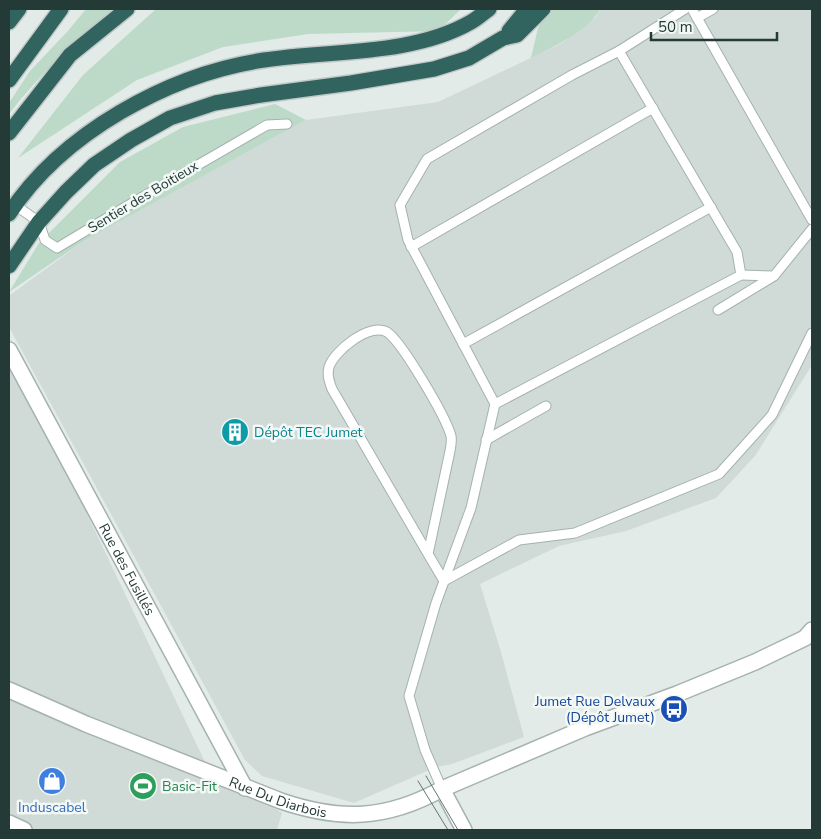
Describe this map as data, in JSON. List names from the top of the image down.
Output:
{
  "streets": {
    "street": ["Rue des Fusillés", "Rue Du Diarbois"],
    "lane": ["Sentier des Boitieux"]
  },
  "crossings": [
    ["Rue des Fusillés", "Rue Du Diarbois"]
  ],
  "places": {
    "building": ["Dépôt TEC Jumet"],
    "bus stop": ["Jumet Rue Delvaux (Dépôt Jumet)"],
    "shop": ["Induscabel"],
    "sports": ["Basic-Fit"]
  },
  "scale_bar": "50 m"
}
